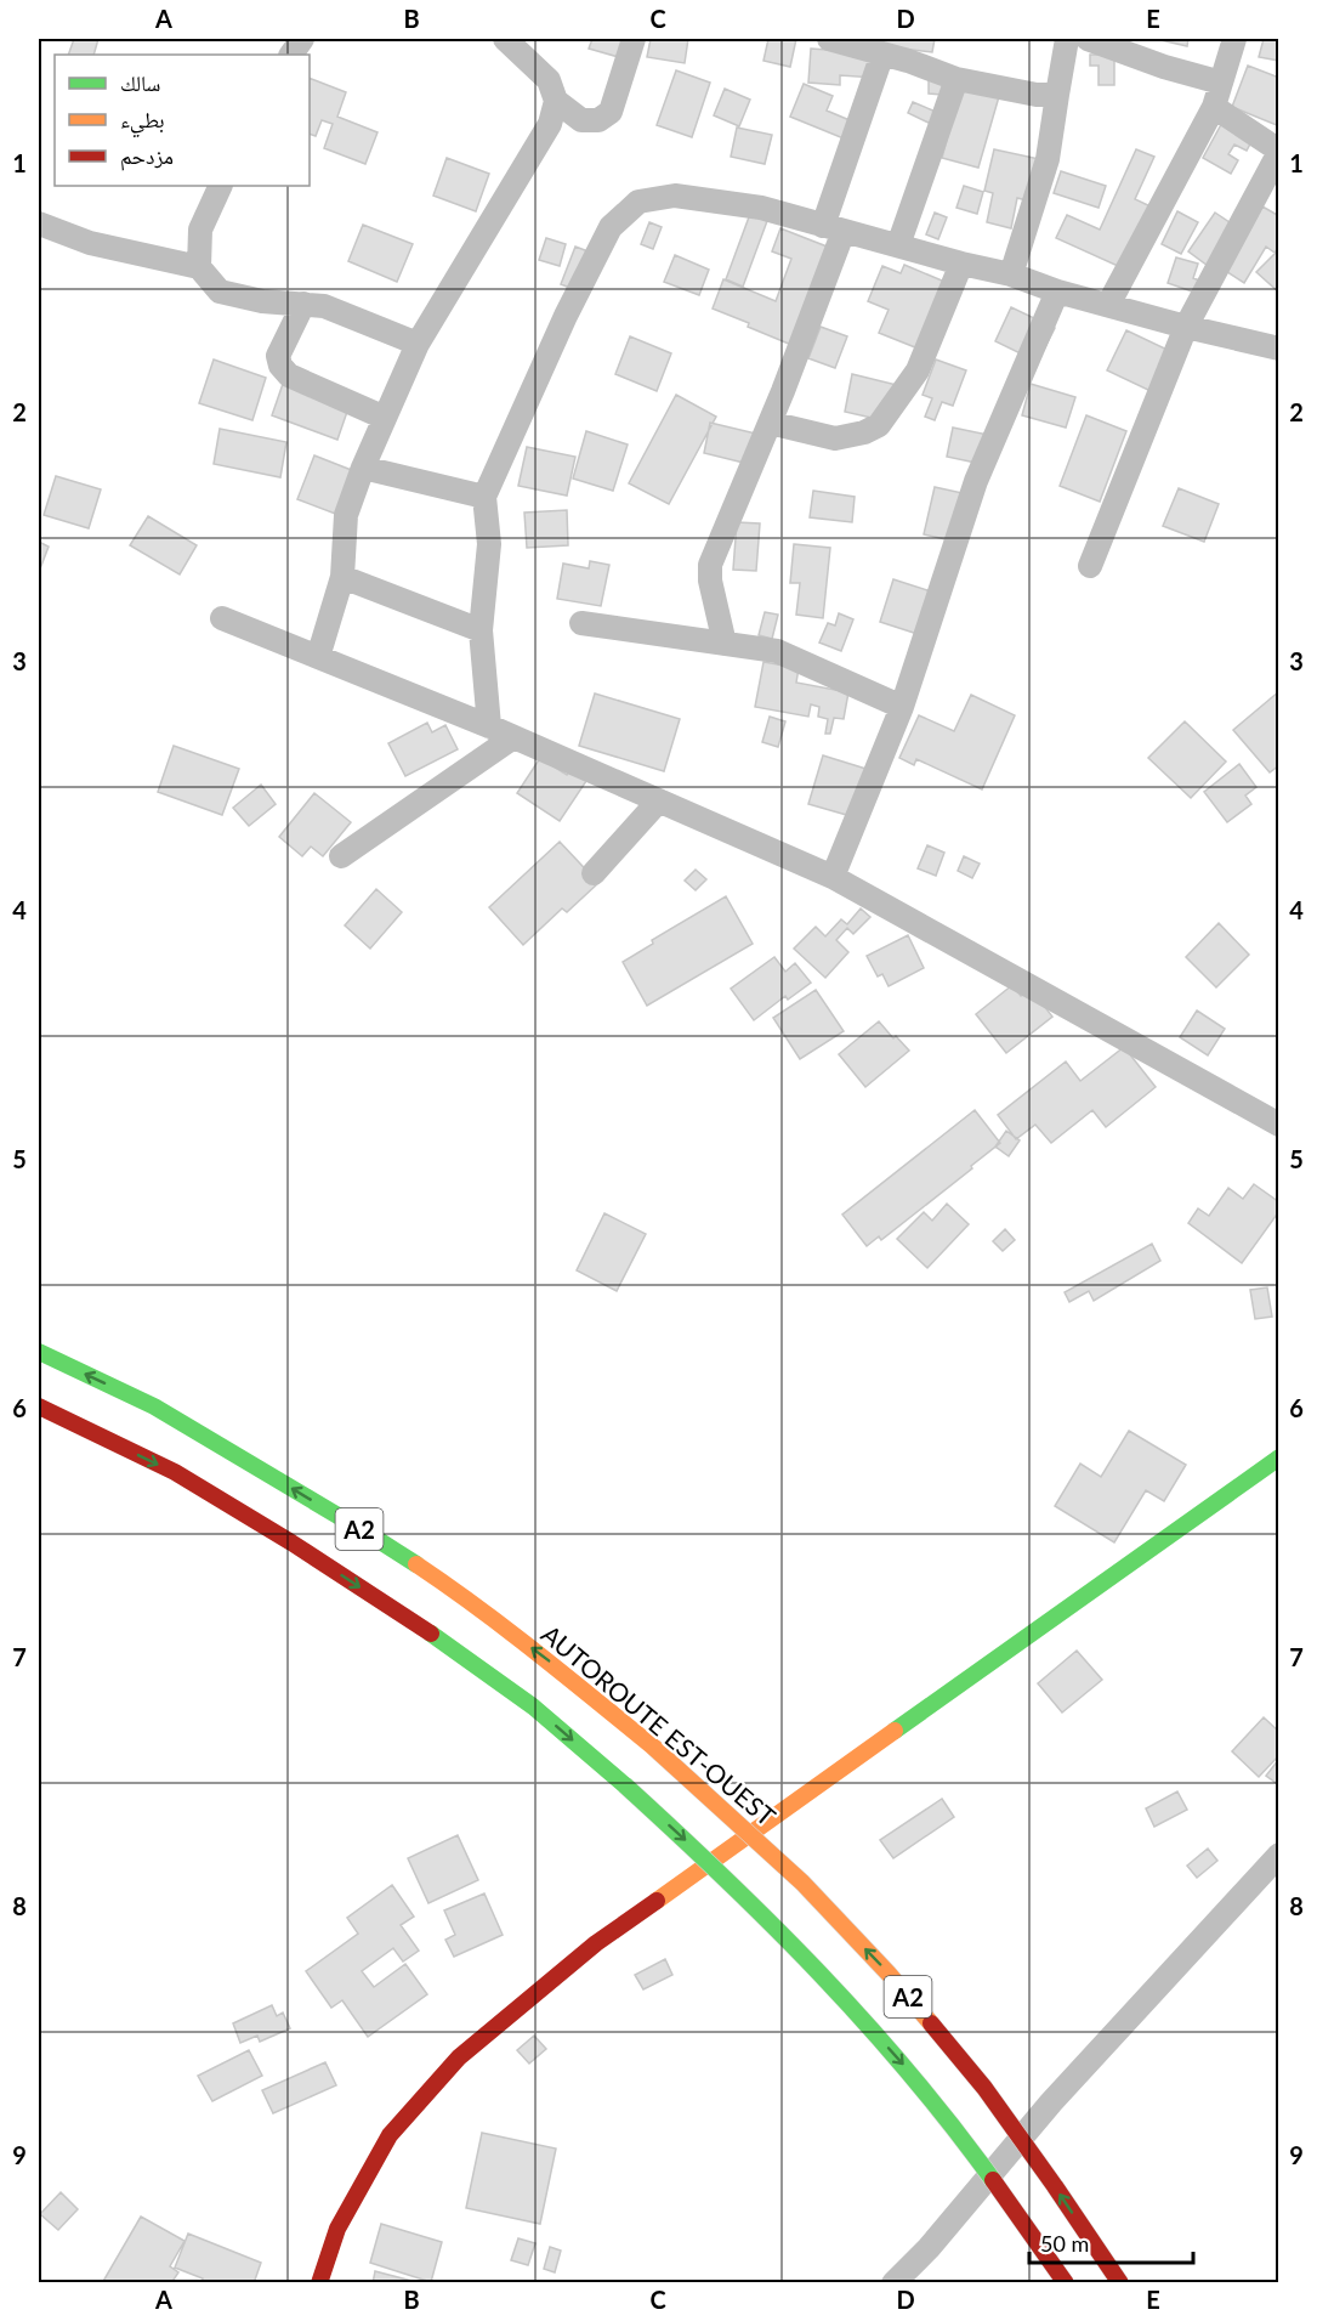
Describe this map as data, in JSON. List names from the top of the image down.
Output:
{
  "streets": {
    "main road": ["A2", "AUTOROUTE EST-OUEST"]
  },
  "legend": ["سالك", "بطيء", "مزدحم"],
  "scale_bar": "50 m",
  "grid": {
    "columns": [
      "A",
      "B",
      "C",
      "D",
      "E"
    ],
    "rows": [
      "1",
      "2",
      "3",
      "4",
      "5",
      "6",
      "7",
      "8",
      "9"
    ]
  }
}
